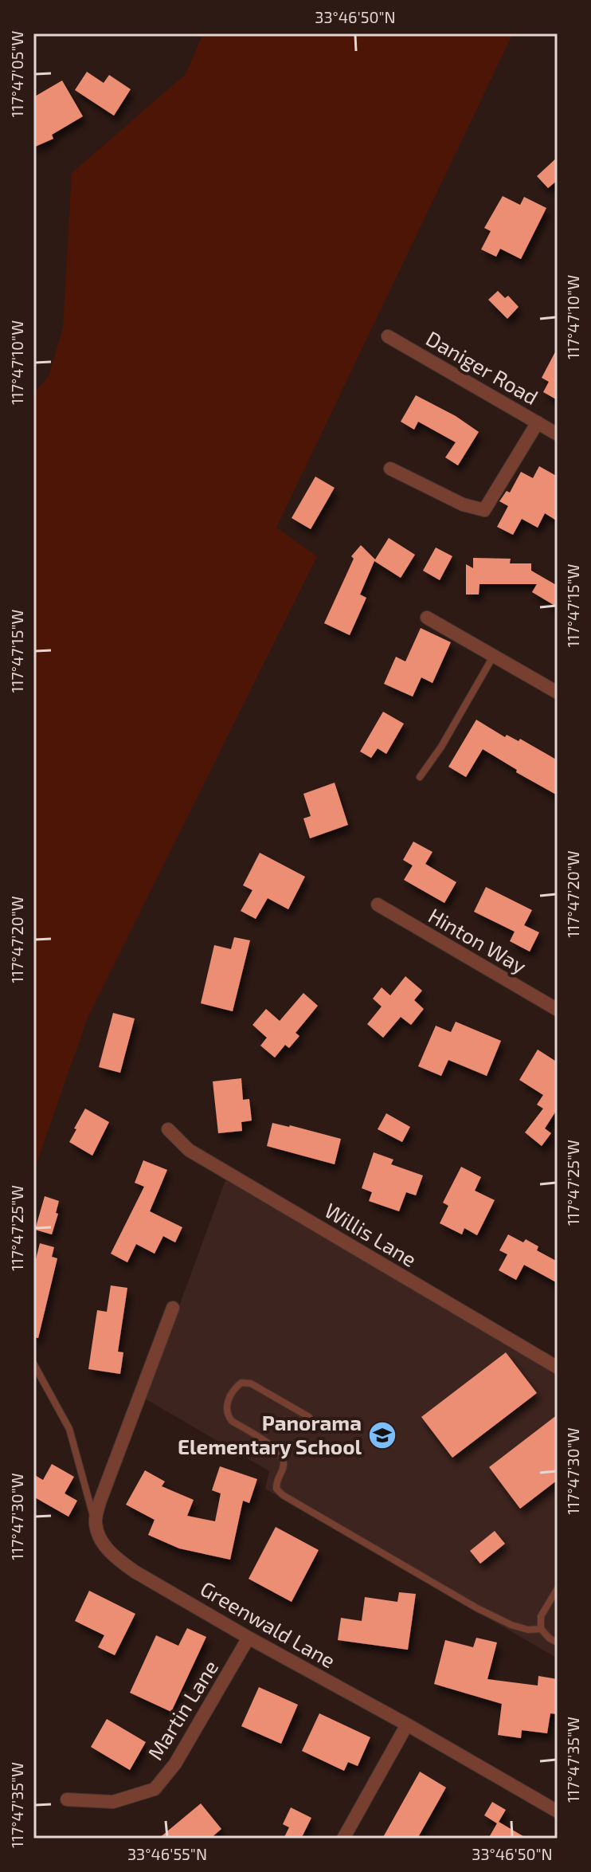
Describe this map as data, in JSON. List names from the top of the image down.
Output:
{
  "streets": {
    "street": [
      "Daniger Road",
      "Hinton Way",
      "Willis Lane",
      "Greenwald Lane",
      "Martin Lane"
    ]
  },
  "crossings": [
    ["Greenwald Lane", "Martin Lane"]
  ],
  "places": {
    "school or university": ["Panorama Elementary School"]
  },
  "coordinates": [
    "33°46'50\"N",
    "117°47'05\"W",
    "117°47'10\"W",
    "117°47'15\"W",
    "117°47'20\"W",
    "117°47'25\"W",
    "117°47'30\"W",
    "117°47'35\"W",
    "33°46'55\"N"
  ]
}
